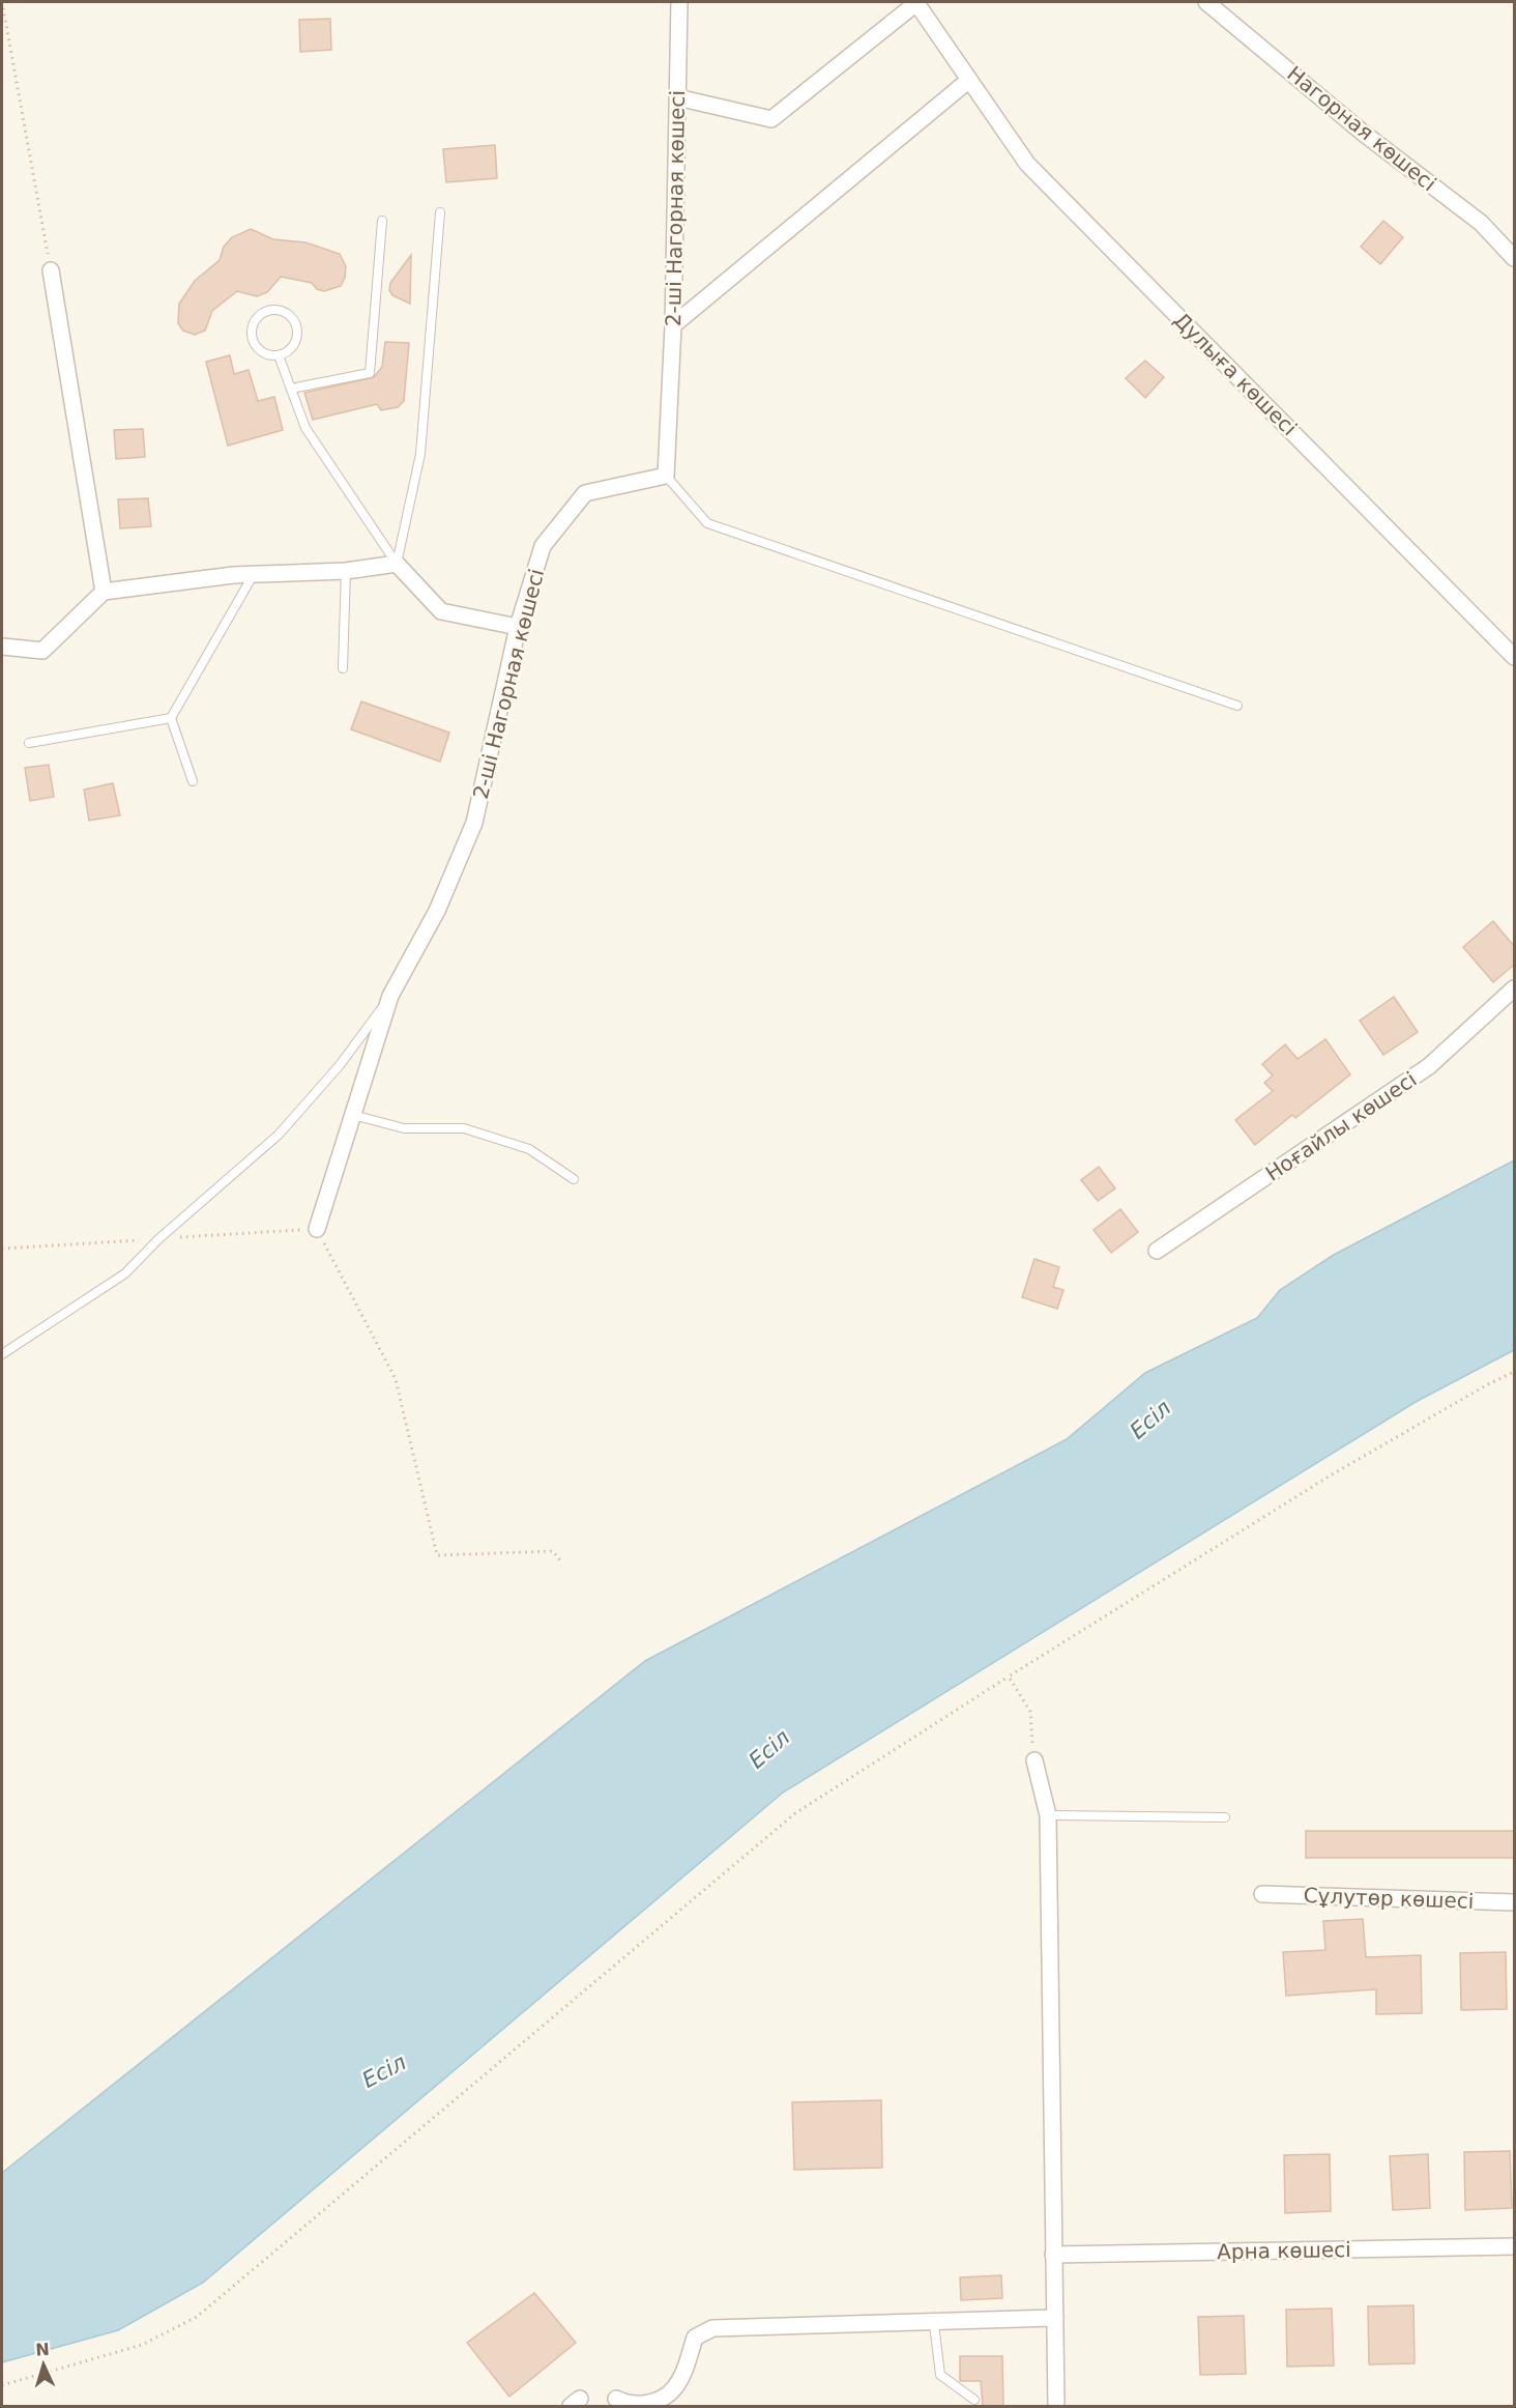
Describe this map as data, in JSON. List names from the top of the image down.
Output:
{
  "streets": {
    "street": [
      "Нагорная көшесі",
      "2-ші Нагорная көшесі",
      "Дулыға көшесі",
      "Ноғайлы көшесі",
      "Сұлутөр көшесі",
      "Арна көшесі"
    ]
  },
  "crossings": [
    ["2-ші Нагорная көшесі", "Дулыға көшесі"]
  ],
  "water": ["Есіл"],
  "north": "top"
}
